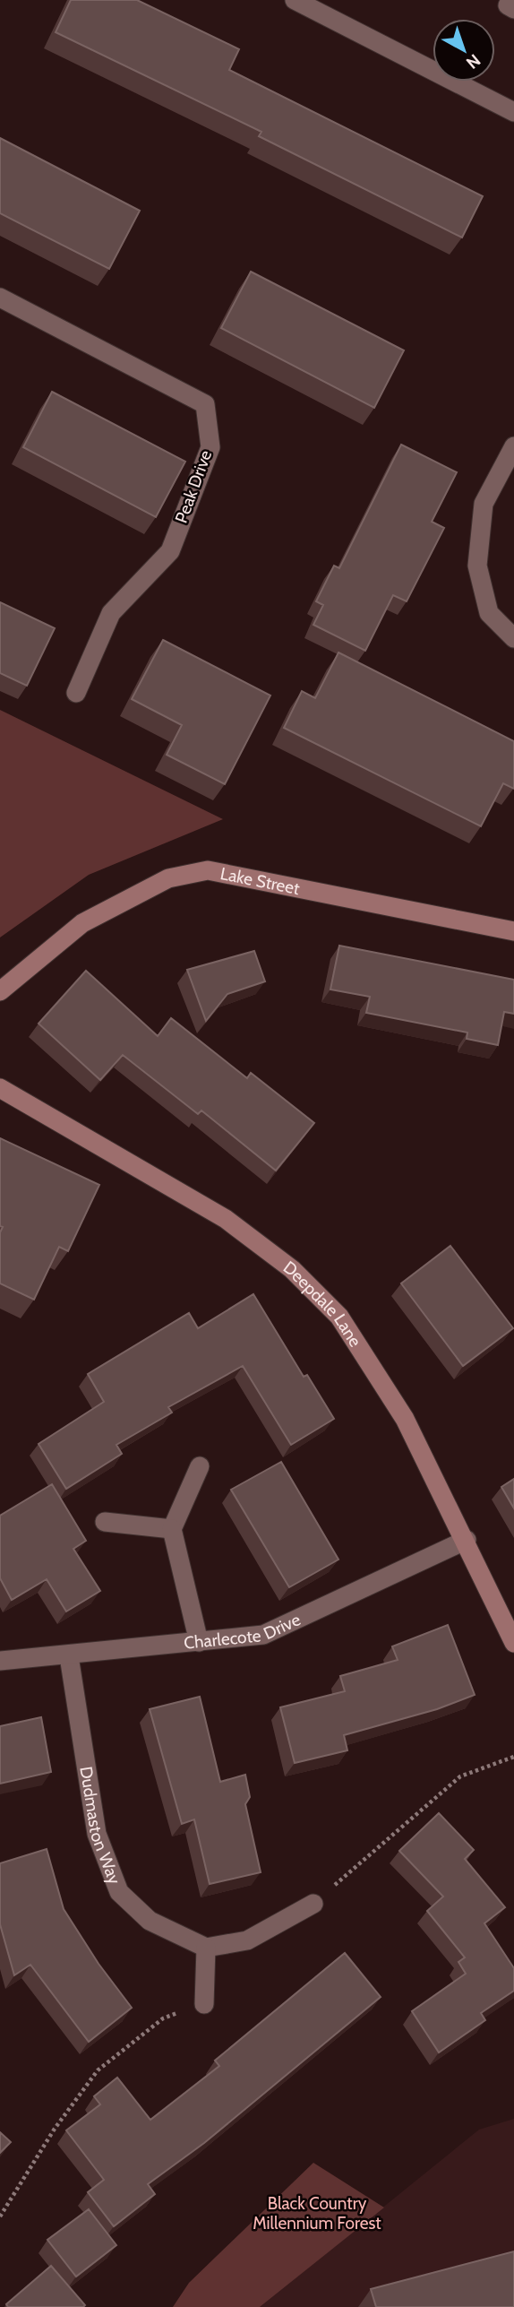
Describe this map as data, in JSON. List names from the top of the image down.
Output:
{
  "streets": {
    "street": [
      "Peak Drive",
      "Lake Street",
      "Deepdale Lane",
      "Charlecote Drive",
      "Dudmaston Way"
    ]
  },
  "crossings": [
    ["Deepdale Lane", "Charlecote Drive"],
    ["Charlecote Drive", "Dudmaston Way"]
  ],
  "parks": ["Black Country Millennium Forest"],
  "north": "bottom right"
}
